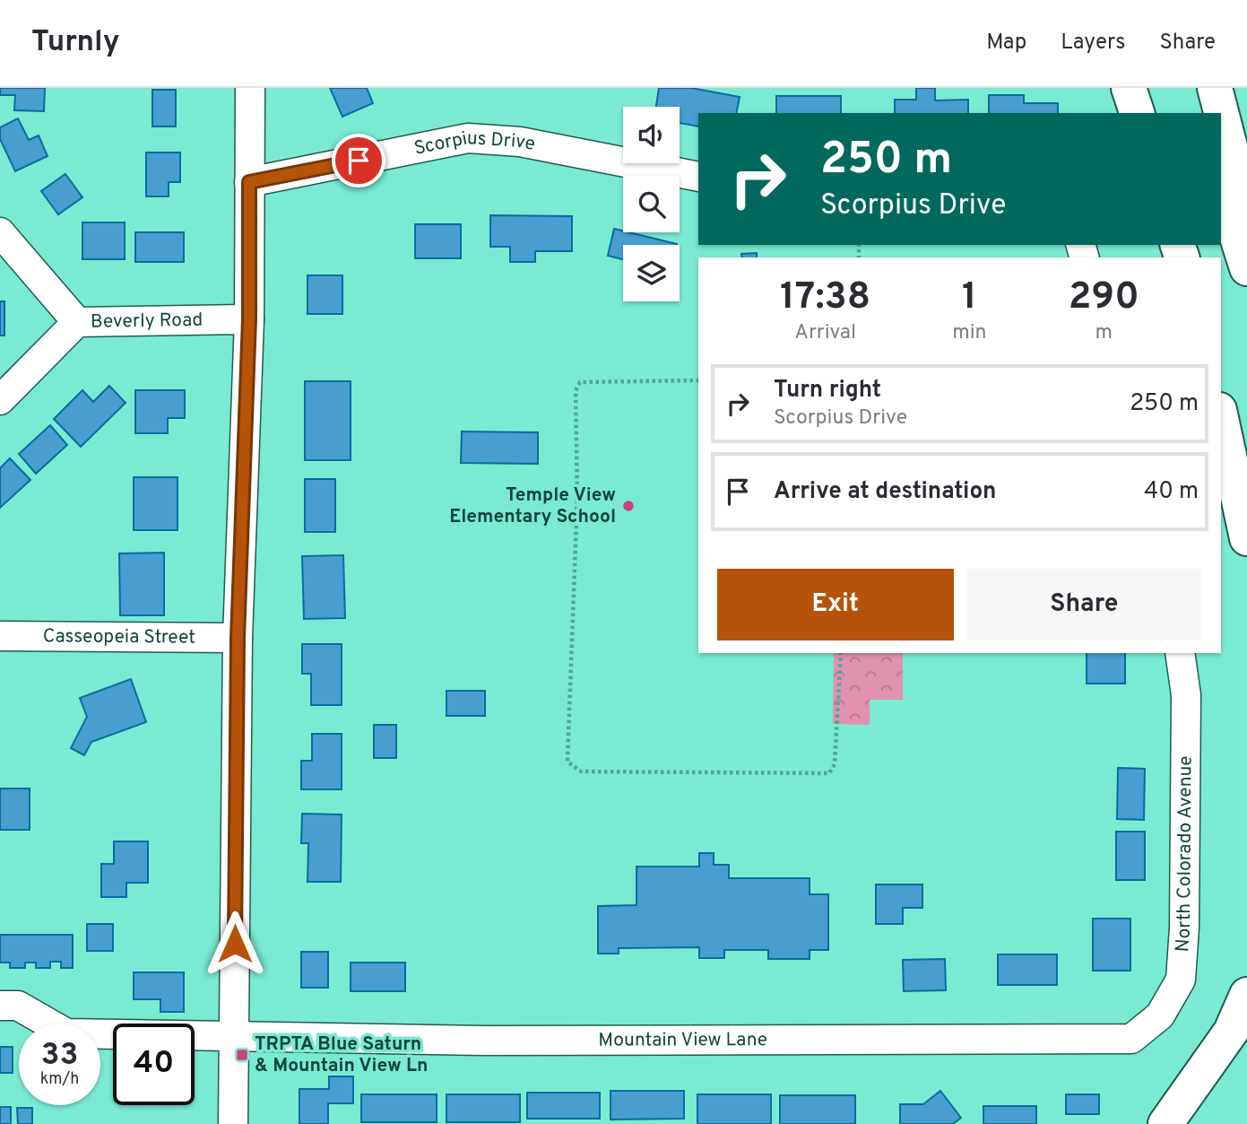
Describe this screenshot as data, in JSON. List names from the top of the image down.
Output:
{
  "streets": {
    "street": [
      "Scorpius Drive",
      "Beverly Road",
      "Casseopeia Street",
      "North Colorado Avenue",
      "Mountain View Lane"
    ]
  },
  "crossings": [
    ["North Colorado Avenue", "Mountain View Lane"]
  ],
  "places": {
    "other": ["Temple View Elementary School"],
    "transit": ["TRPTA Blue Saturn & Mountain View Ln"]
  },
  "page": {
    "header": "Turnly",
    "nav": ["Map", "Layers", "Share"],
    "turn": ["250 m", "Scorpius Drive"],
    "eta": [
      "17:38",
      "Arrival",
      "1",
      "min",
      "290",
      "m"
    ],
    "list": [
      {
        "name": "Turn right",
        "note": "Scorpius Drive",
        "value": "250 m"
      },
      {
        "name": "Arrive at destination",
        "value": "40 m"
      }
    ],
    "buttons": ["Exit", "Share"],
    "speed": "33 km/h",
    "limit": "40"
  }
}
